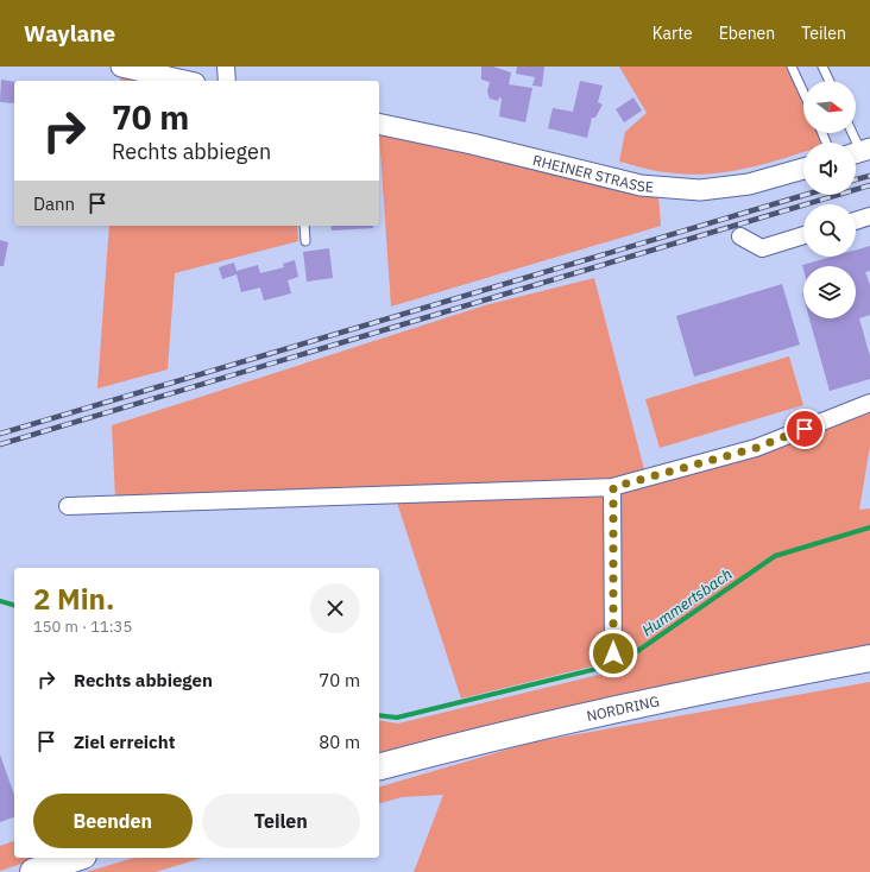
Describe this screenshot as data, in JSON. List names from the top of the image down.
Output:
{
  "streets": {
    "main road": ["NORDRING"],
    "street": ["RHEINER STRASSE"]
  },
  "water": ["Hummertsbach"],
  "north": "right",
  "page": {
    "header": "Waylane",
    "nav": ["Karte", "Ebenen", "Teilen"],
    "turn": ["70 m", "Rechts abbiegen"],
    "then": "Dann",
    "heading": ["2 Min.", "150 m · 11:35"],
    "list": [
      {
        "name": "Rechts abbiegen",
        "value": "70 m"
      },
      {
        "name": "Ziel erreicht",
        "value": "80 m"
      }
    ],
    "buttons": ["Beenden", "Teilen"]
  }
}
